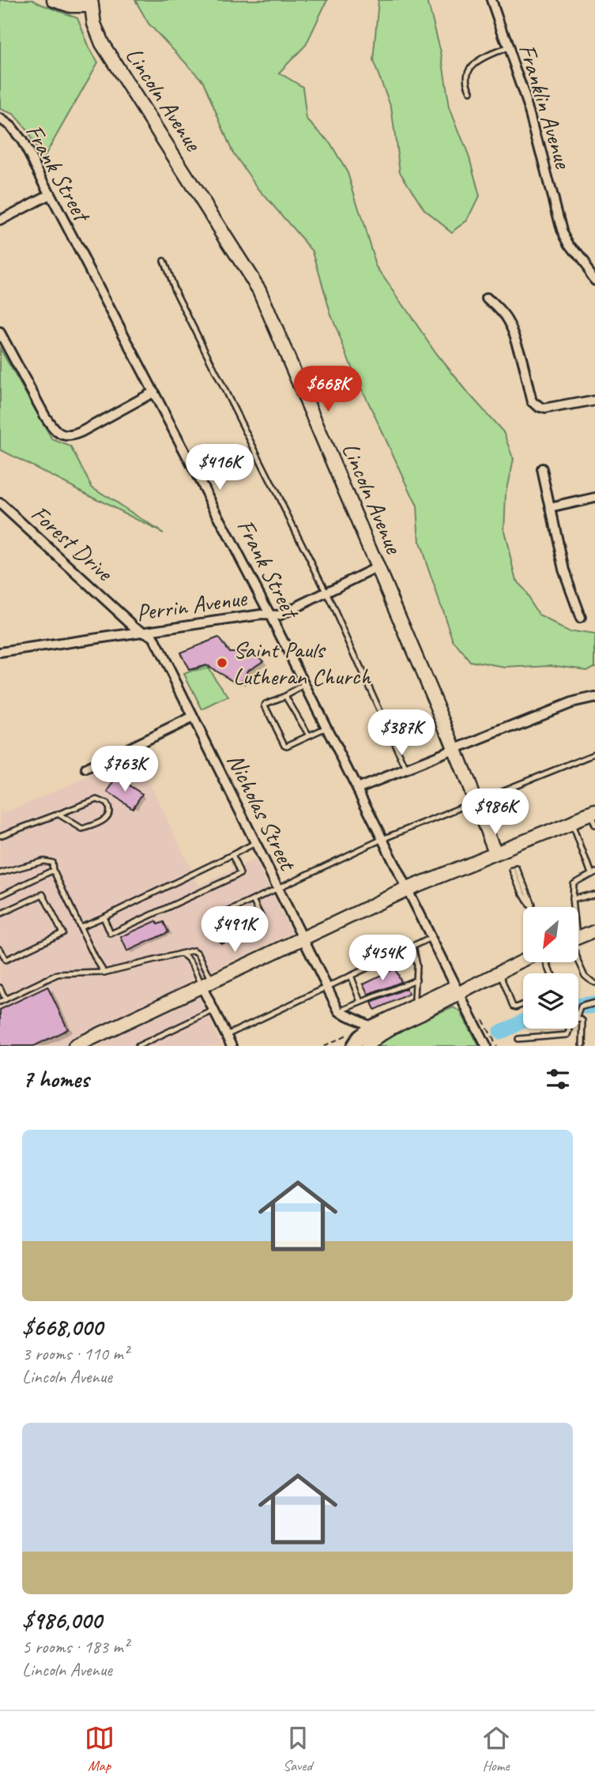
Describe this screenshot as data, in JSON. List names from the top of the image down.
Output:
{
  "streets": {
    "street": [
      "Lincoln Avenue",
      "Franklin Avenue",
      "Frank Street",
      "Forest Drive",
      "Perrin Avenue",
      "Nicholas Street"
    ]
  },
  "crossings": [
    ["Lincoln Avenue", "Perrin Avenue"],
    ["Frank Street", "Perrin Avenue"],
    ["Forest Drive", "Perrin Avenue"],
    ["Forest Drive", "Nicholas Street"],
    ["Perrin Avenue", "Nicholas Street"]
  ],
  "places": ["Saint Pauls Lutheran Church"],
  "north": "bottom left",
  "page": {
    "price": [
      "$668K",
      "$416K",
      "$387K",
      "$763K",
      "$986K",
      "$491K",
      "$454K"
    ],
    "heading": "7 homes",
    "list": [
      {
        "name": "$668,000",
        "note": "3 rooms · 110 m² · Lincoln Avenue"
      },
      {
        "name": "$986,000",
        "note": "5 rooms · 183 m² · Lincoln Avenue"
      }
    ],
    "tabs": ["Map", "Saved", "Home"]
  }
}
